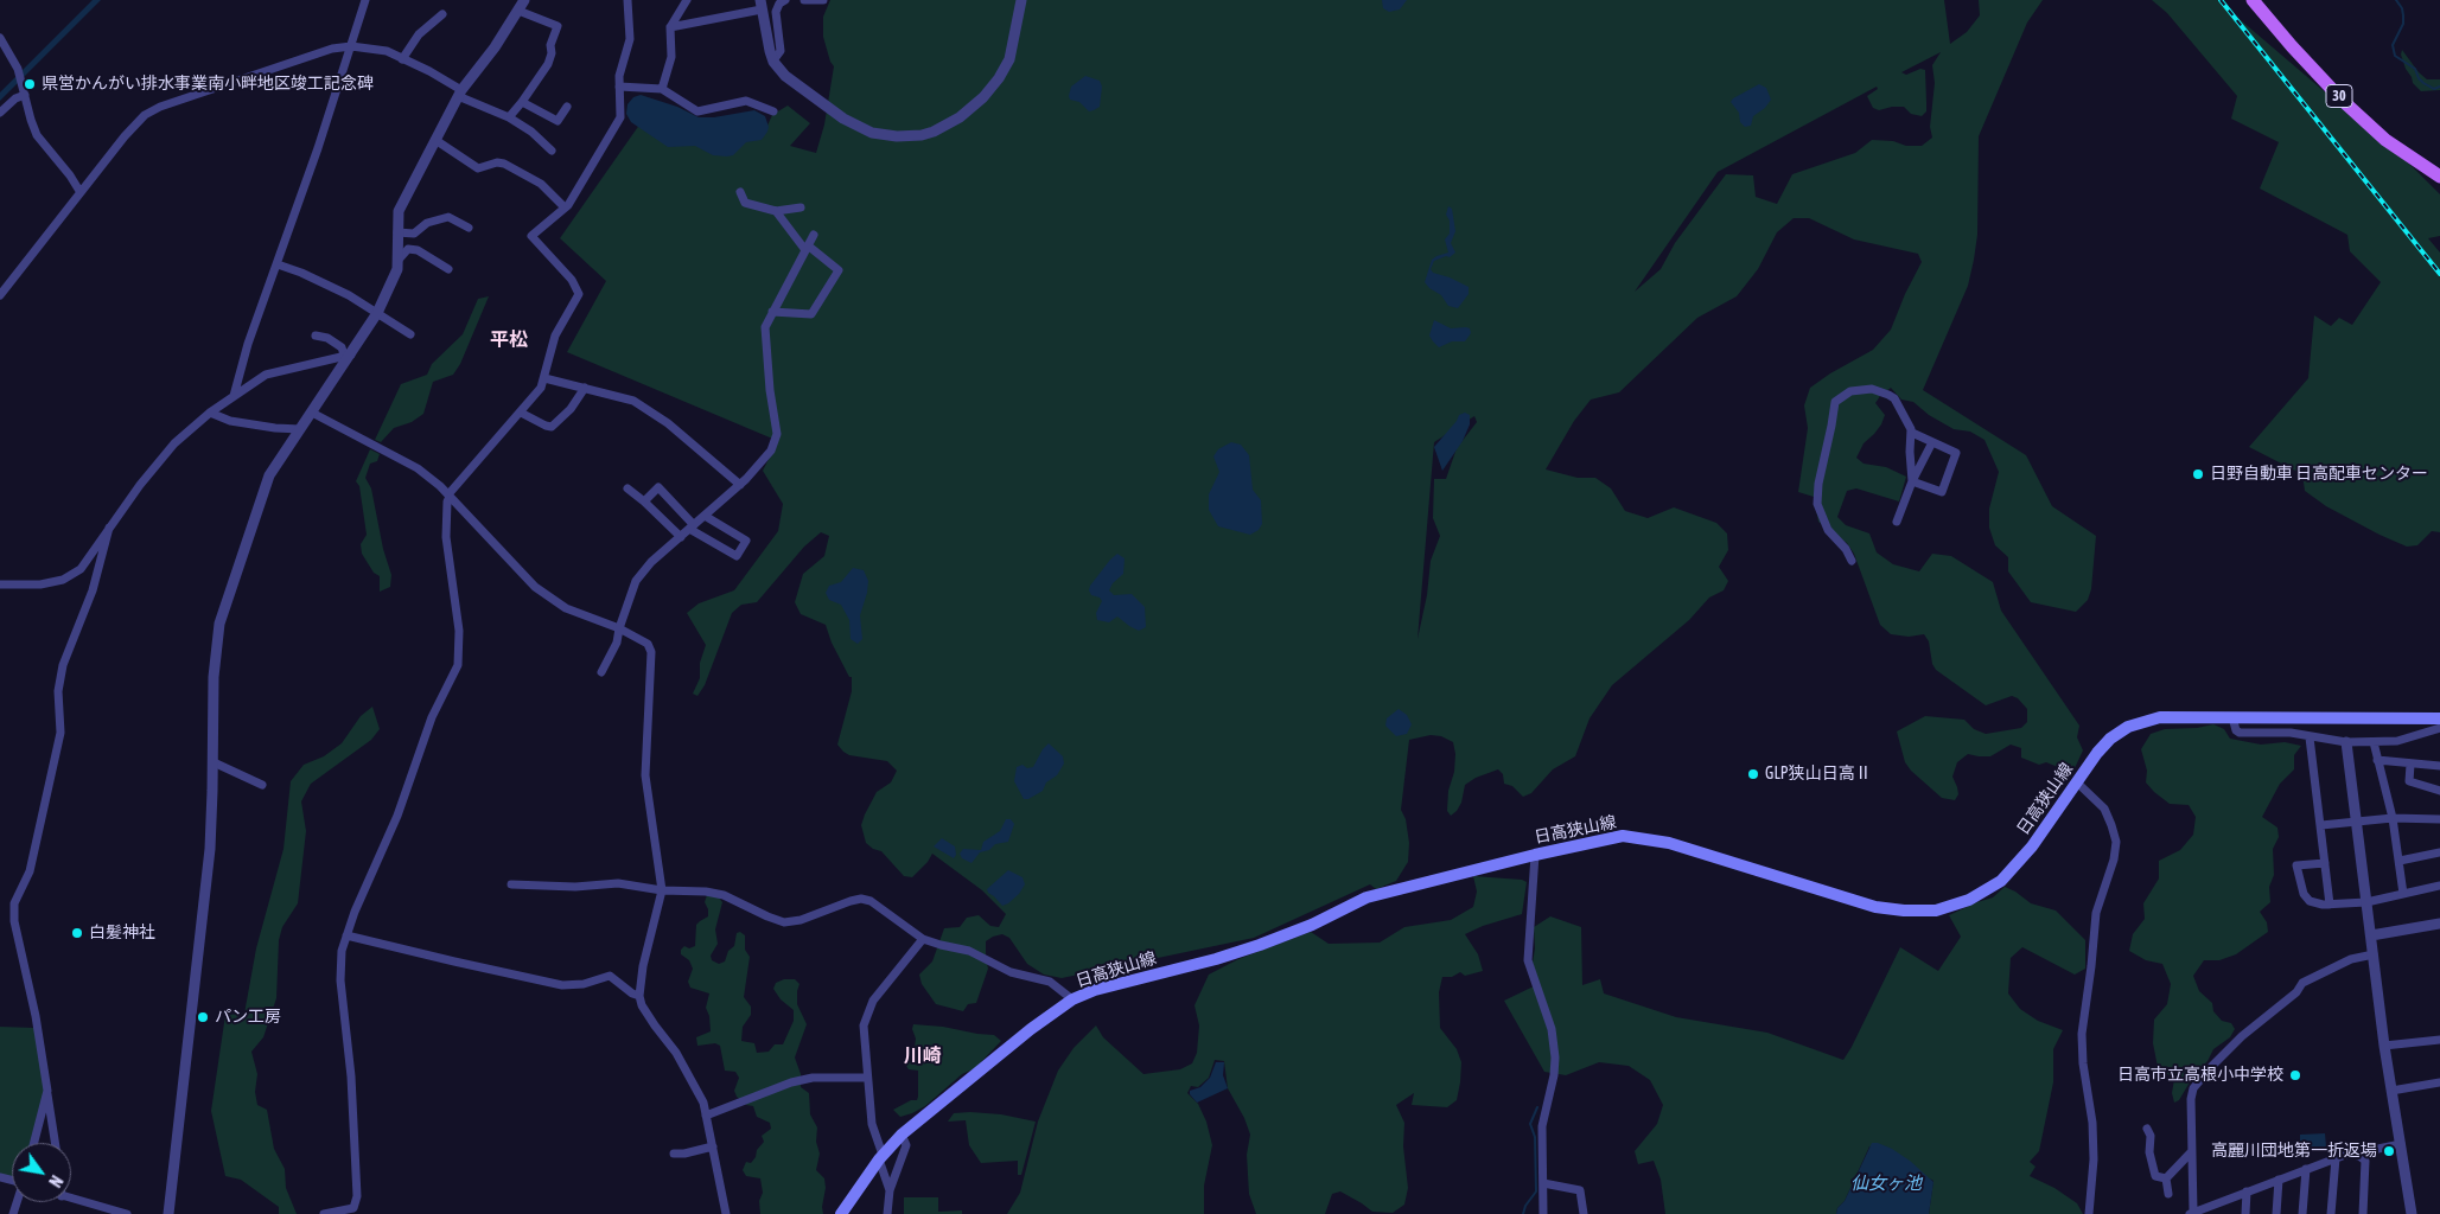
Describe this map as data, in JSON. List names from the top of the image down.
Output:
{
  "streets": {
    "main road": ["30", "日高狭山線"]
  },
  "districts": ["平松", "川崎"],
  "water": ["仙女ヶ池"],
  "places": [
    "県営かんがい排水事業南小畔地区竣工記念碑",
    "日野自動車 日高配車センター",
    "GLP狭山日高Ⅱ",
    "白髪神社",
    "パン工房",
    "日高市立高根小中学校",
    "高麗川団地第一折返場"
  ],
  "north": "bottom right"
}
